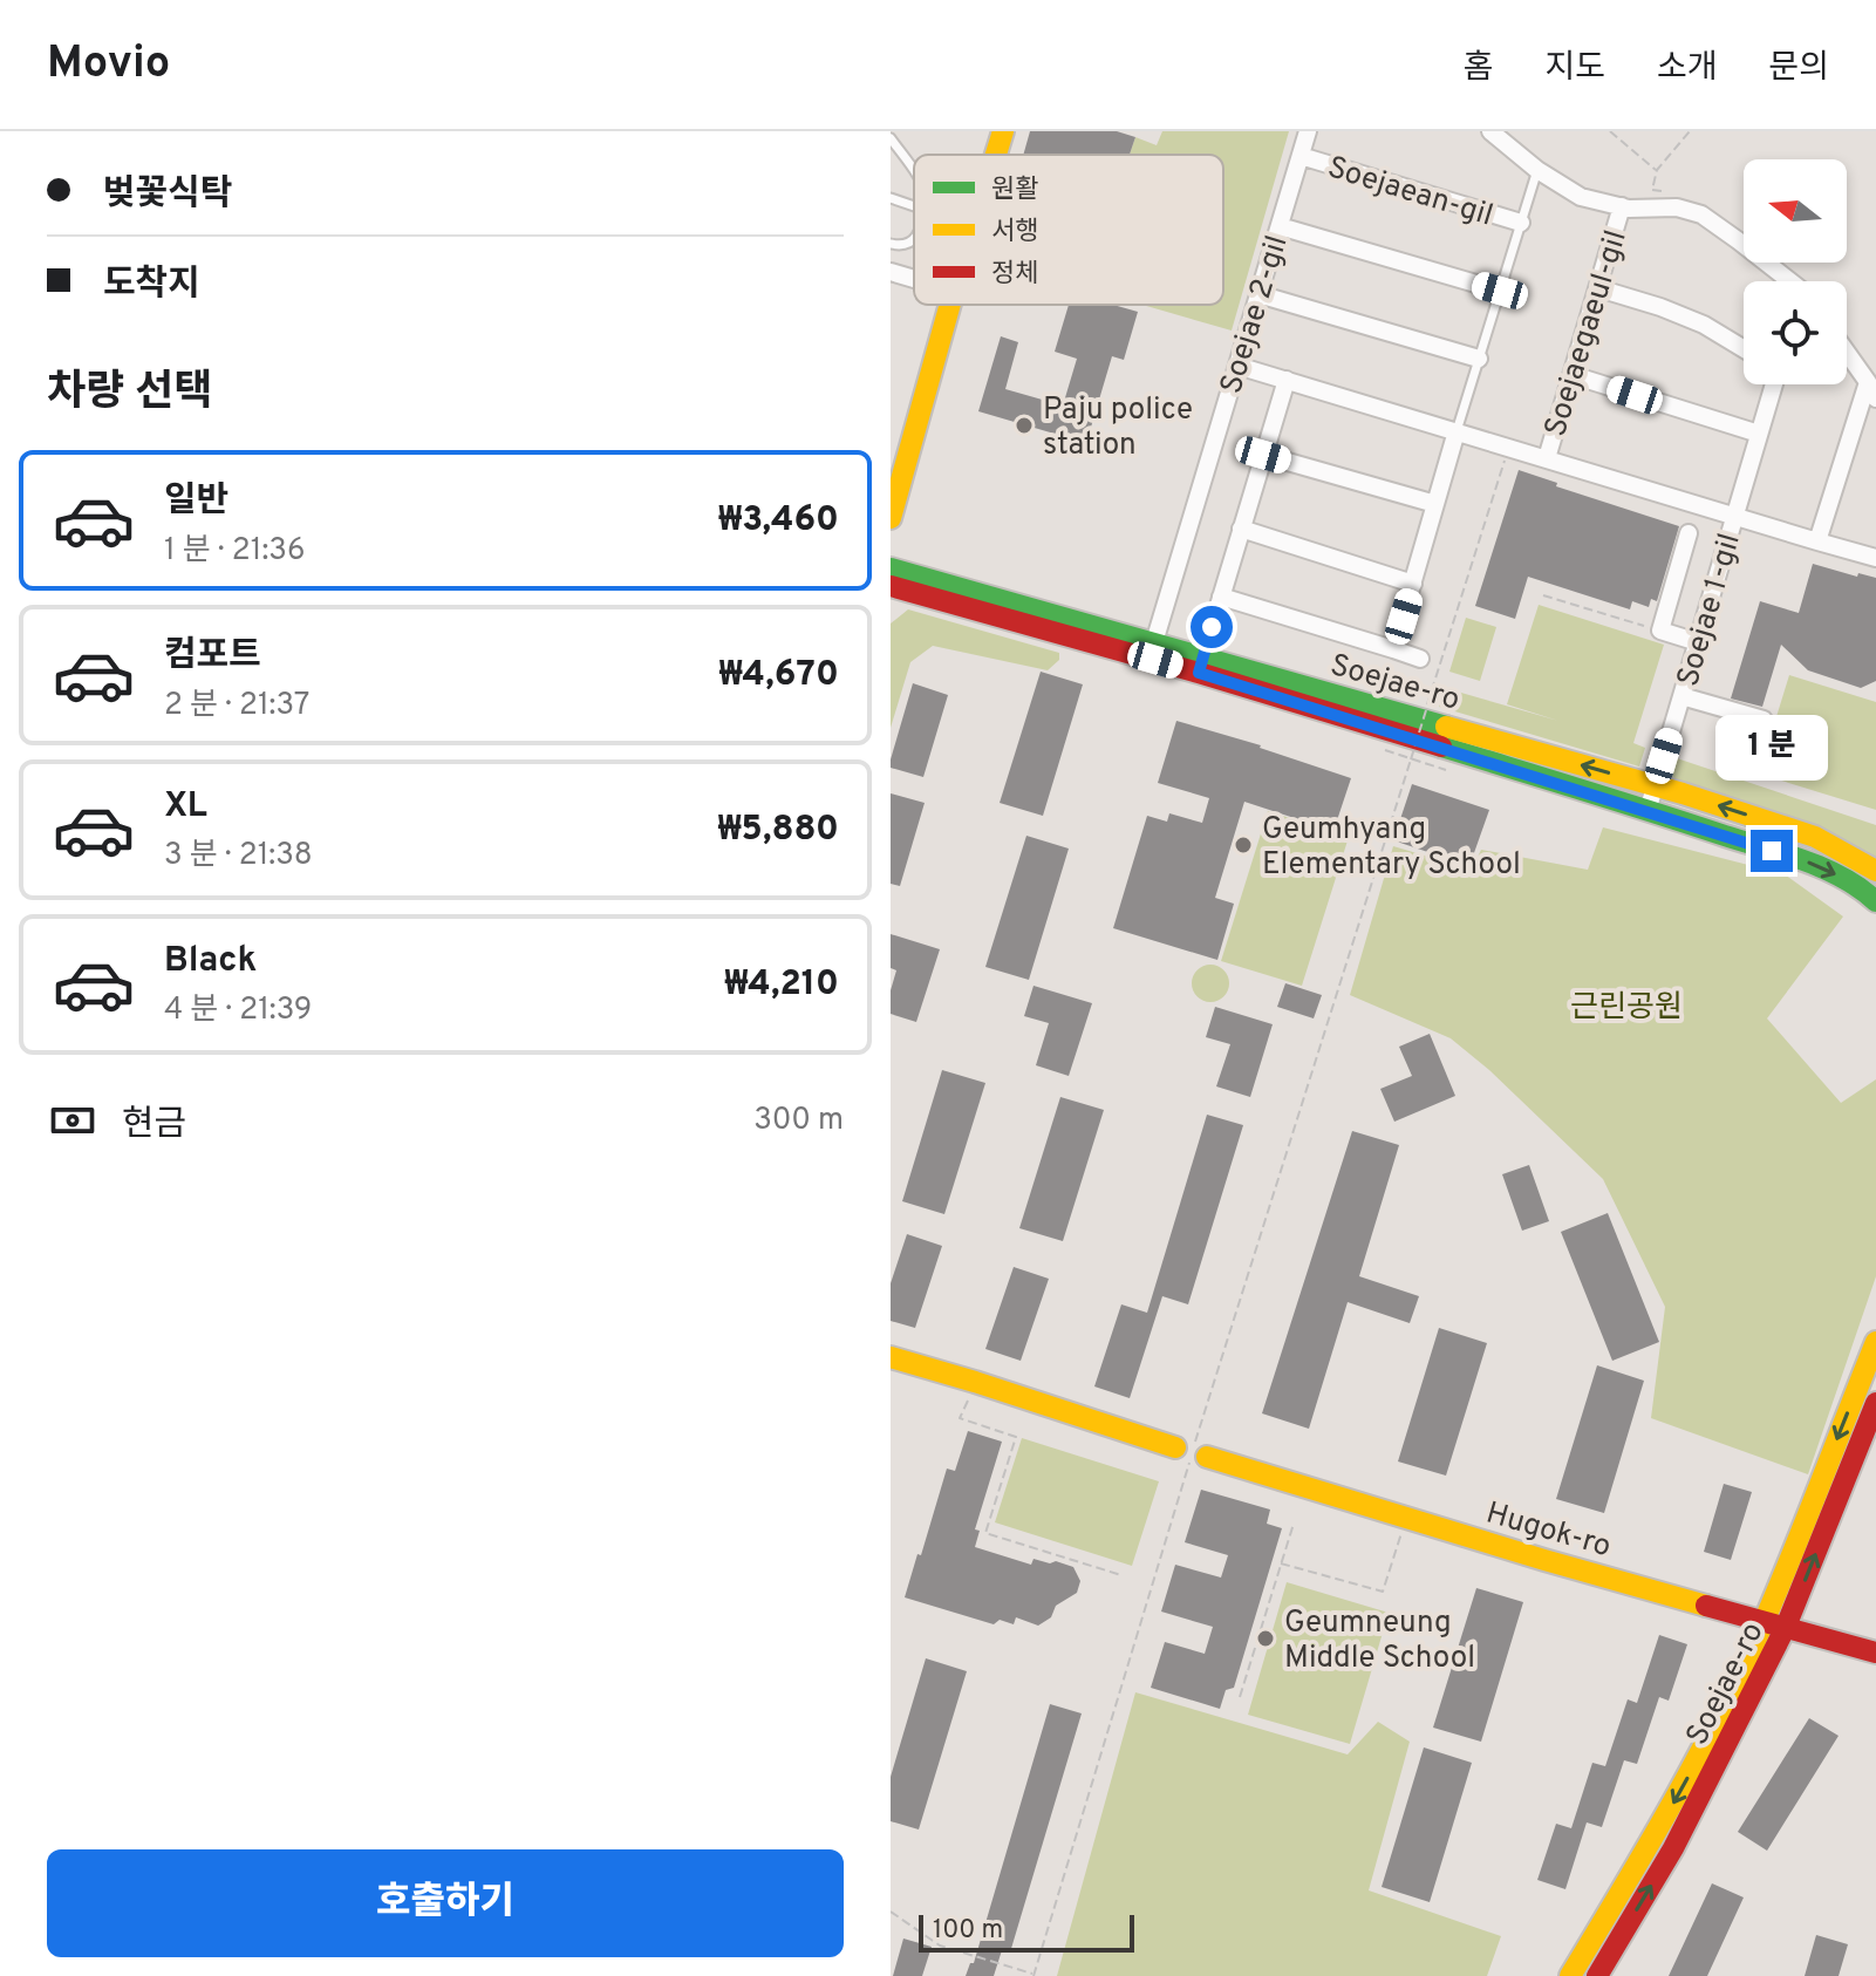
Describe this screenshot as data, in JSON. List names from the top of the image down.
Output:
{
  "streets": {
    "street": [
      "Soejaean-gil",
      "Soejae 2-gil",
      "Soejaegaeul-gil",
      "Soejae 1-gil",
      "Soejae-ro",
      "Hugok-ro"
    ]
  },
  "crossings": [
    ["Soejaean-gil", "Soejae 2-gil"],
    ["Soejaean-gil", "Soejaegaeul-gil"],
    ["Soejaean-gil", "Soejae 1-gil"],
    ["Soejaegaeul-gil", "Soejae 1-gil"],
    ["Soejae 1-gil", "Soejae-ro"],
    ["Soejae-ro", "Hugok-ro"]
  ],
  "parks": ["근린공원"],
  "places": ["Paju police station", "Geumhyang Elementary School", "Geumneung Middle School"],
  "legend": ["원활", "서행", "정체"],
  "scale_bar": "100 m",
  "north": "left",
  "page": {
    "header": "Movio",
    "nav": [
      "홈",
      "지도",
      "소개",
      "문의"
    ],
    "banner": ["벚꽃식탁", "도착지"],
    "heading": "차량 선택",
    "list": [
      {
        "name": "일반",
        "note": "1 분 · 21:36",
        "value": "₩3,460"
      },
      {
        "name": "컴포트",
        "note": "2 분 · 21:37",
        "value": "₩4,670"
      },
      {
        "name": "XL",
        "note": "3 분 · 21:38",
        "value": "₩5,880"
      },
      {
        "name": "Black",
        "note": "4 분 · 21:39",
        "value": "₩4,210"
      }
    ],
    "bubble": "1 분",
    "pay": ["현금", "300 m"],
    "buttons": "호출하기",
    "scale": "100 m"
  }
}
